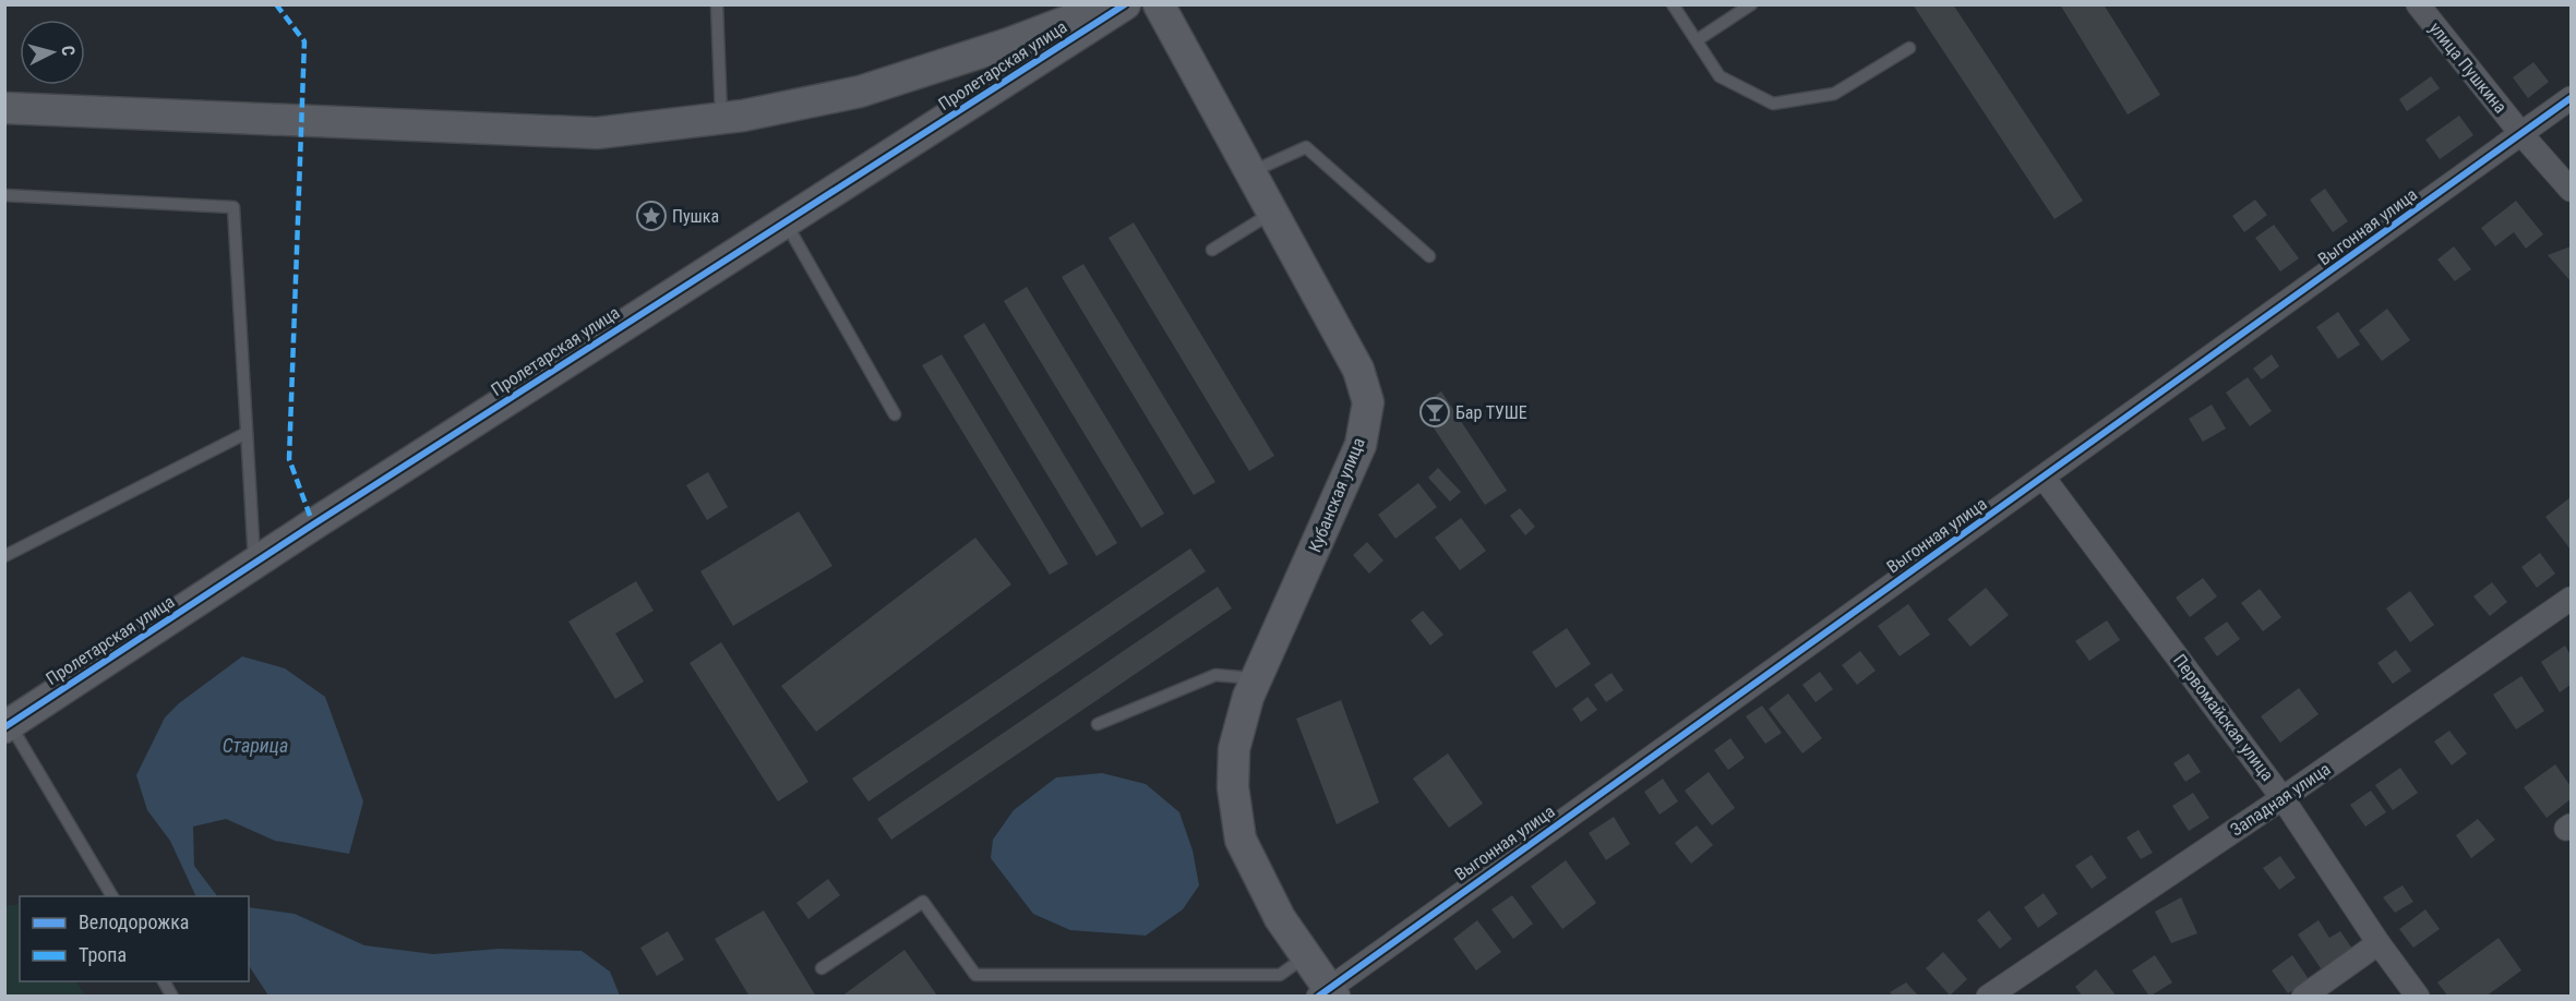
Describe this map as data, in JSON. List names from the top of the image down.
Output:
{
  "streets": {
    "street": [
      "Пролетарская улица",
      "улица Пушкина",
      "Выгонная улица",
      "Кубанская улица",
      "Первомайская улица",
      "Западная улица"
    ]
  },
  "crossings": [
    ["улица Пушкина", "Выгонная улица"],
    ["Выгонная улица", "Кубанская улица"],
    ["Выгонная улица", "Первомайская улица"],
    ["Первомайская улица", "Западная улица"]
  ],
  "water": ["Старица"],
  "places": {
    "place": ["Пушка"],
    "bar": ["Бар ТУШЕ"]
  },
  "legend": ["Велодорожка", "Тропа"],
  "north": "right"
}
